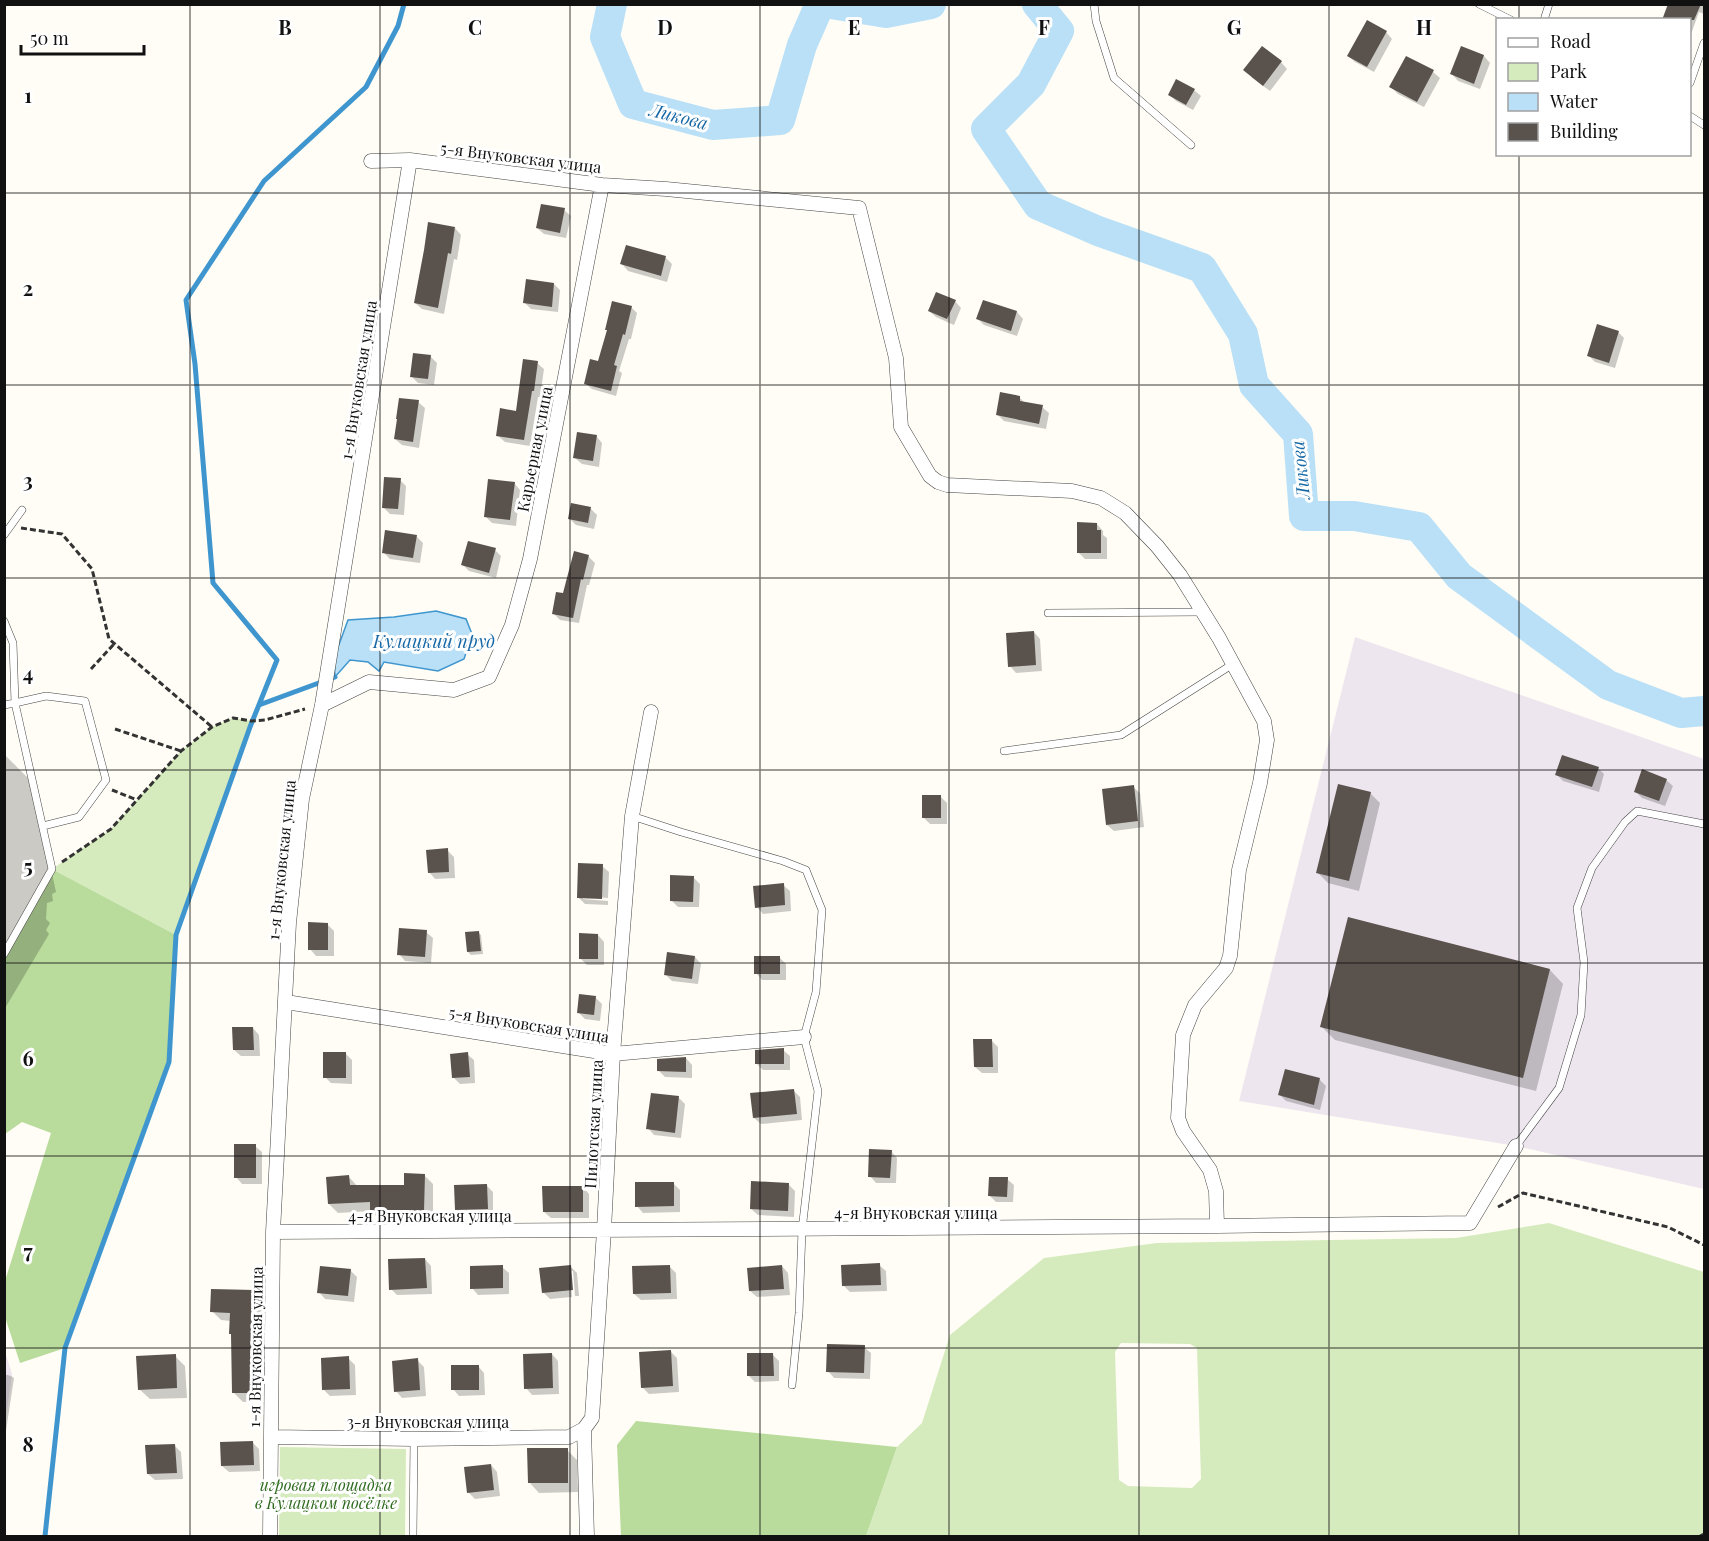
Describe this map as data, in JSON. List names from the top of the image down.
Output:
{
  "streets": {
    "street": [
      "5-я Внуковская улица",
      "1-я Внуковская улица",
      "Карьерная улица",
      "Пилотская улица",
      "4-я Внуковская улица",
      "3-я Внуковская улица"
    ]
  },
  "crossings": [
    ["5-я Внуковская улица", "1-я Внуковская улица"],
    ["5-я Внуковская улица", "Карьерная улица"],
    ["5-я Внуковская улица", "Пилотская улица"],
    ["1-я Внуковская улица", "Карьерная улица"],
    ["1-я Внуковская улица", "4-я Внуковская улица"],
    ["1-я Внуковская улица", "3-я Внуковская улица"],
    ["Пилотская улица", "4-я Внуковская улица"],
    ["Пилотская улица", "3-я Внуковская улица"]
  ],
  "water": ["Ликова", "Кулацкий пруд"],
  "parks": ["игровая площадка в Кулацком посёлке"],
  "legend": [
    "Road",
    "Park",
    "Water",
    "Building"
  ],
  "scale_bar": "50 m",
  "grid": {
    "columns": [
      "B",
      "C",
      "D",
      "E",
      "F",
      "G",
      "H"
    ],
    "rows": [
      "1",
      "2",
      "3",
      "4",
      "5",
      "6",
      "7",
      "8"
    ]
  }
}
